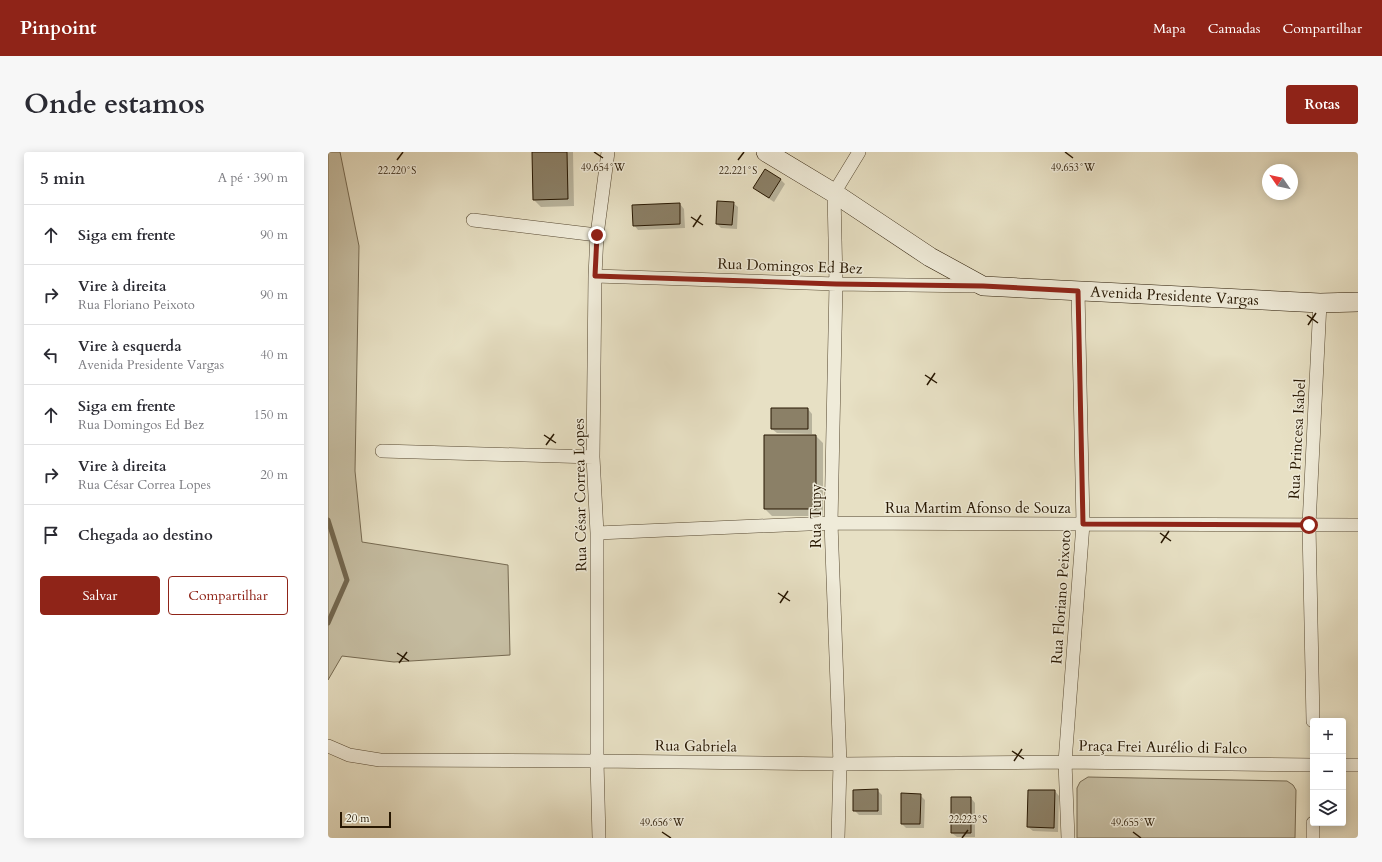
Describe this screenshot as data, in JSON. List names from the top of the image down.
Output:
{
  "streets": {
    "main road": ["Avenida Presidente Vargas"],
    "street": [
      "Rua Domingos Ed Bez",
      "Rua Princesa Isabel",
      "Rua César Correa Lopes",
      "Rua Martim Afonso de Souza",
      "Rua Tupy",
      "Rua Floriano Peixoto",
      "Rua Gabriela",
      "Praça Frei Aurélio di Falco"
    ]
  },
  "crossings": [
    ["Rua Domingos Ed Bez", "Avenida Presidente Vargas"],
    ["Rua Domingos Ed Bez", "Rua César Correa Lopes"],
    ["Rua Domingos Ed Bez", "Rua Tupy"],
    ["Avenida Presidente Vargas", "Rua Princesa Isabel"],
    ["Avenida Presidente Vargas", "Rua Tupy"],
    ["Avenida Presidente Vargas", "Rua Floriano Peixoto"],
    ["Rua Princesa Isabel", "Rua Martim Afonso de Souza"],
    ["Rua César Correa Lopes", "Rua Martim Afonso de Souza"],
    ["Rua César Correa Lopes", "Rua Gabriela"],
    ["Rua Martim Afonso de Souza", "Rua Tupy"],
    ["Rua Martim Afonso de Souza", "Rua Floriano Peixoto"],
    ["Rua Tupy", "Rua Gabriela"],
    ["Rua Floriano Peixoto", "Rua Gabriela"],
    ["Rua Floriano Peixoto", "Praça Frei Aurélio di Falco"],
    ["Rua Gabriela", "Praça Frei Aurélio di Falco"]
  ],
  "scale_bar": "20 m",
  "north": "top left",
  "page": {
    "header": "Pinpoint",
    "nav": ["Mapa", "Camadas", "Compartilhar"],
    "title": "Onde estamos",
    "buttons": [
      "Rotas",
      ["Salvar", "Compartilhar"]
    ],
    "heading": ["5 min", "A pé · 390 m"],
    "list": [
      ["Siga em frente", "90 m"],
      ["Vire à direita", "Rua Floriano Peixoto", "90 m"],
      ["Vire à esquerda", "Avenida Presidente Vargas", "40 m"],
      ["Siga em frente", "Rua Domingos Ed Bez", "150 m"],
      ["Vire à direita", "Rua César Correa Lopes", "20 m"],
      "Chegada ao destino"
    ],
    "map_buttons": ["+", "−"],
    "scale": "20 m"
  },
  "coordinates": [
    "49.654°W",
    "49.653°W",
    "22.220°S",
    "22.221°S",
    "22.223°S",
    "49.656°W",
    "49.655°W"
  ]
}
